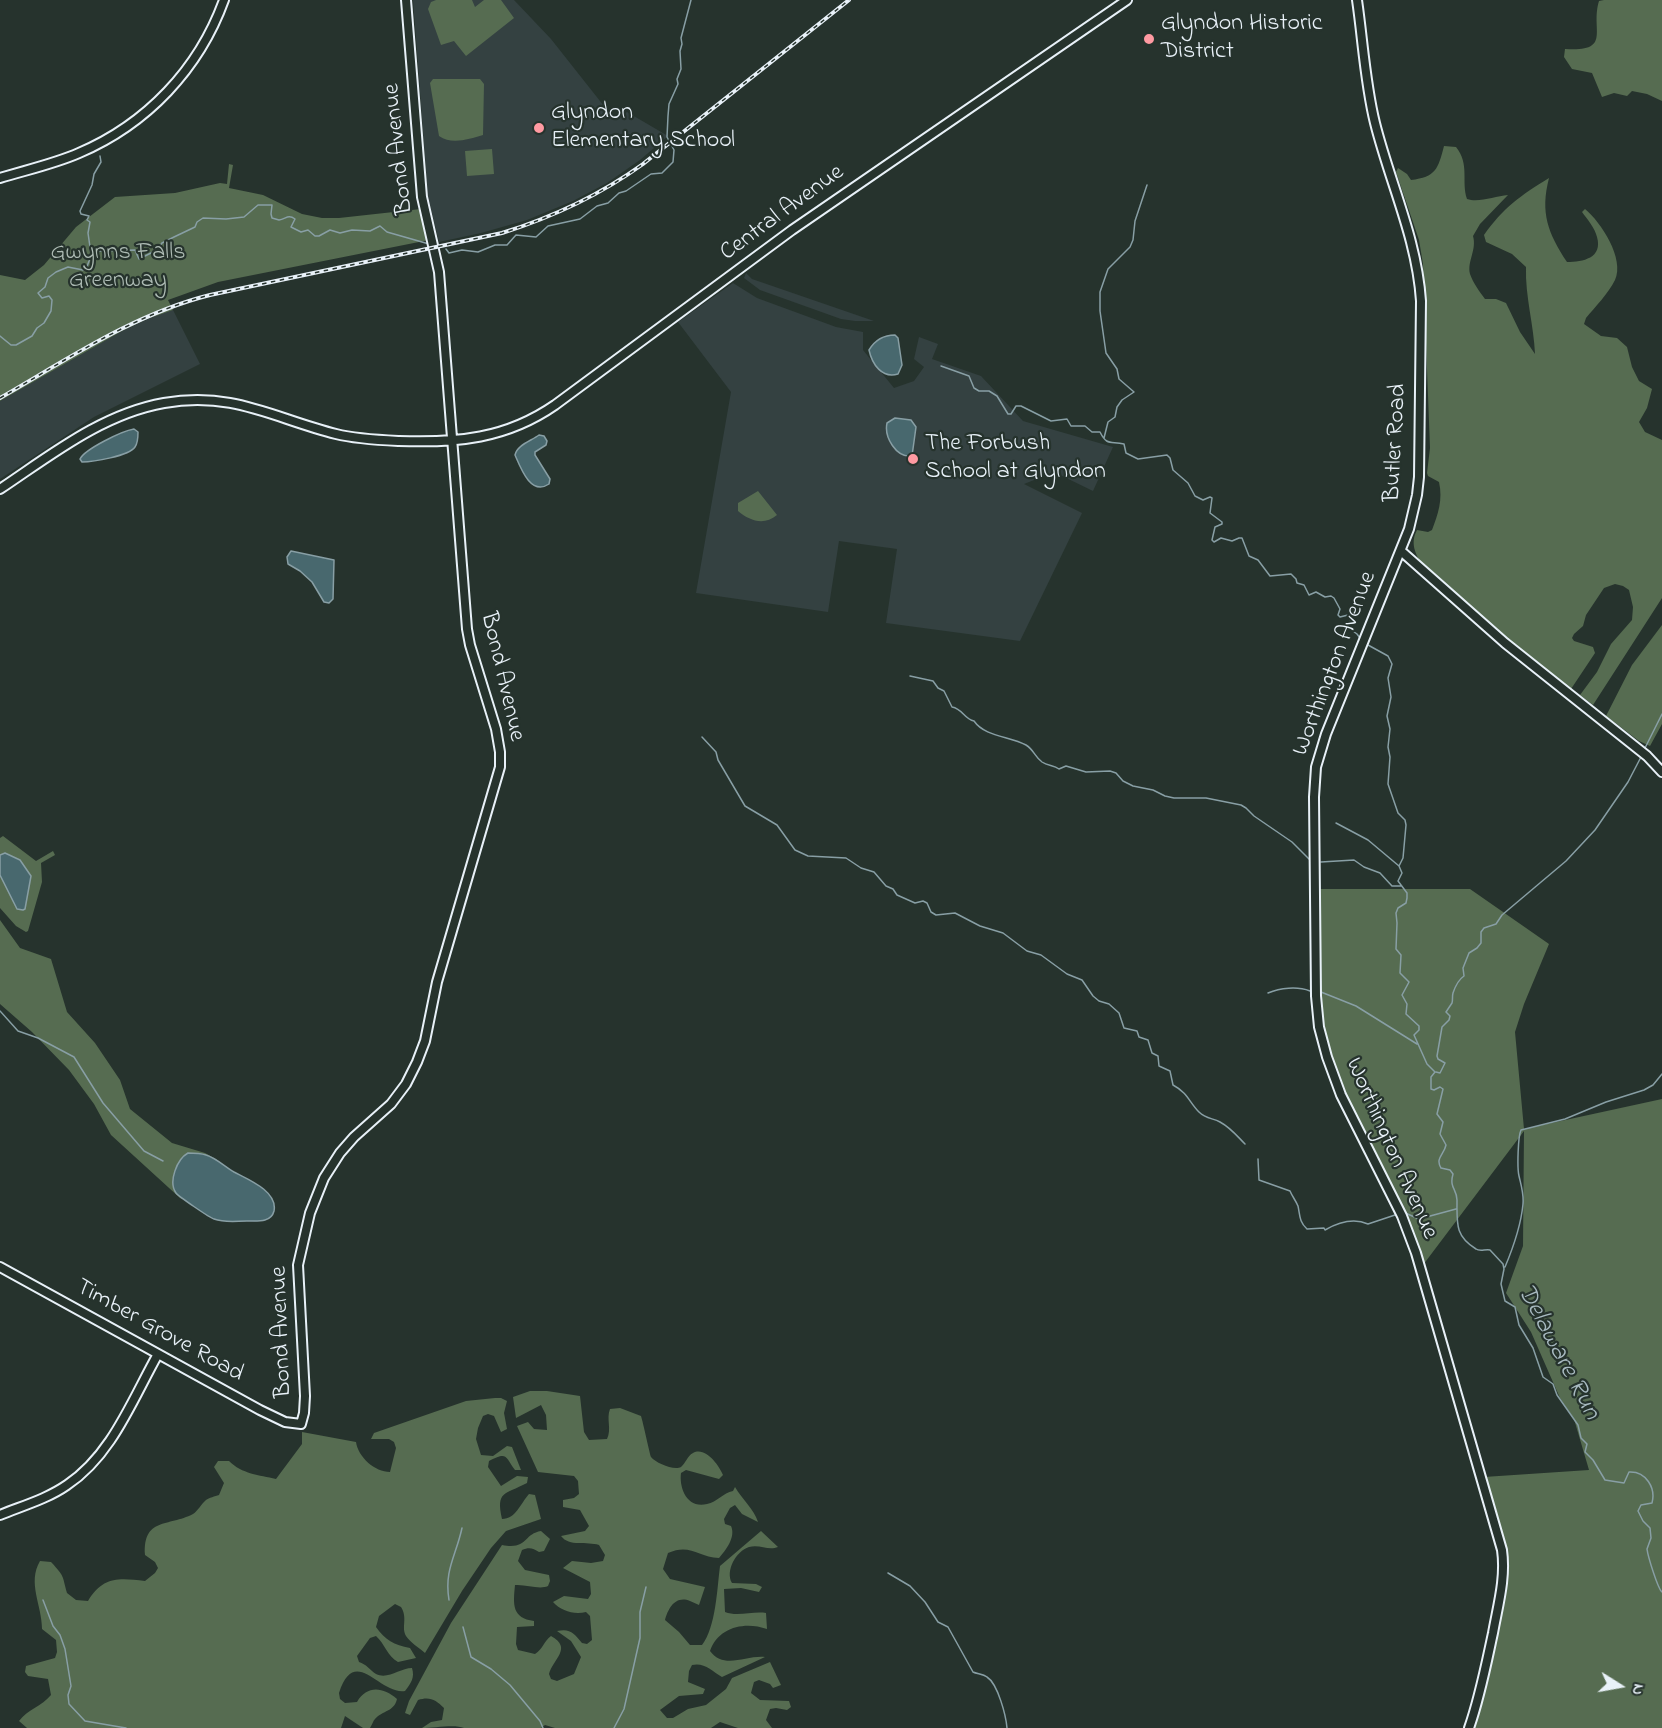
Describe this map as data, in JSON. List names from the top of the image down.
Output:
{
  "streets": {
    "main road": [
      "Bond Avenue",
      "Central Avenue",
      "Butler Road",
      "Worthington Avenue",
      "Timber Grove Road"
    ]
  },
  "crossings": [
    ["Bond Avenue", "Central Avenue"],
    ["Bond Avenue", "Timber Grove Road"],
    ["Butler Road", "Worthington Avenue"]
  ],
  "water": ["Delaware Run"],
  "parks": ["Gwynns Falls Greenway"],
  "places": ["Glyndon Historic District", "Glyndon Elementary School", "The Forbush School at Glyndon"],
  "north": "right"
}
